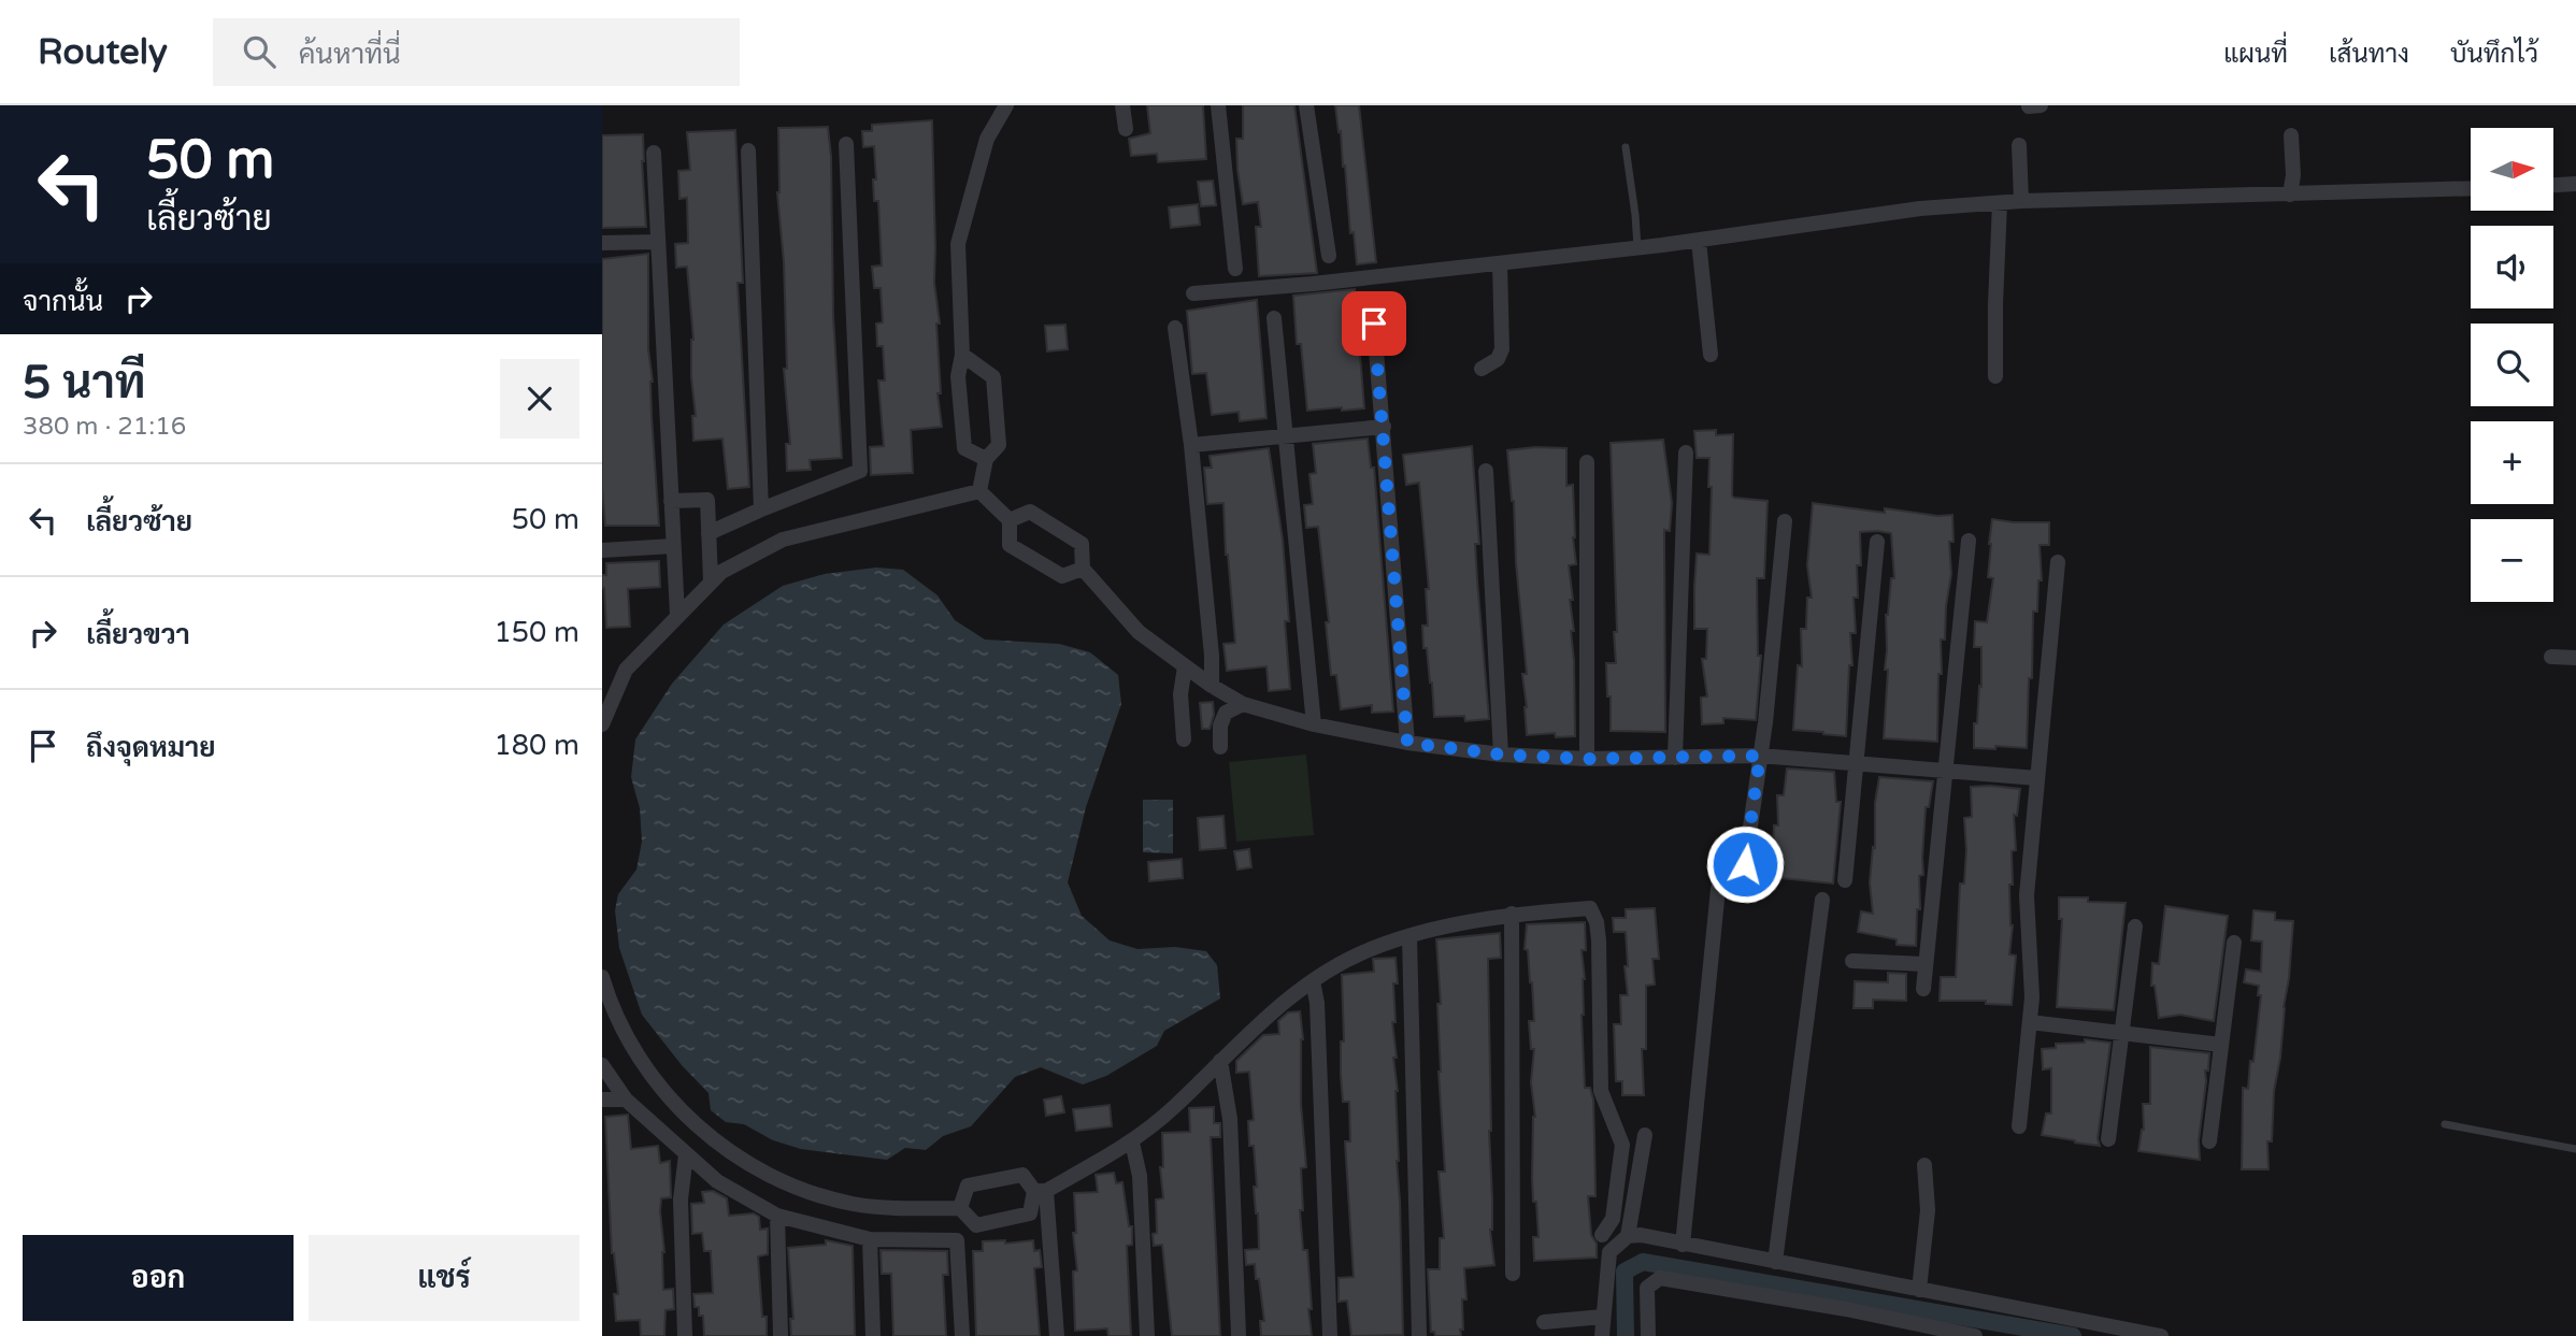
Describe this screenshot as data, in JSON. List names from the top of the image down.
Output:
{
  "north": "right",
  "page": {
    "header": "Routely",
    "search": "ค้นหาที่นี่",
    "nav": ["แผนที่", "เส้นทาง", "บันทึกไว้"],
    "turn": ["50 m", "เลี้ยวซ้าย"],
    "map_buttons": ["+", "−"],
    "then": "จากนั้น",
    "heading": ["5 นาที", "380 m · 21:16"],
    "list": [
      {
        "name": "เลี้ยวซ้าย",
        "value": "50 m"
      },
      {
        "name": "เลี้ยวขวา",
        "value": "150 m"
      },
      {
        "name": "ถึงจุดหมาย",
        "value": "180 m"
      }
    ],
    "buttons": ["ออก", "แชร์"]
  }
}
